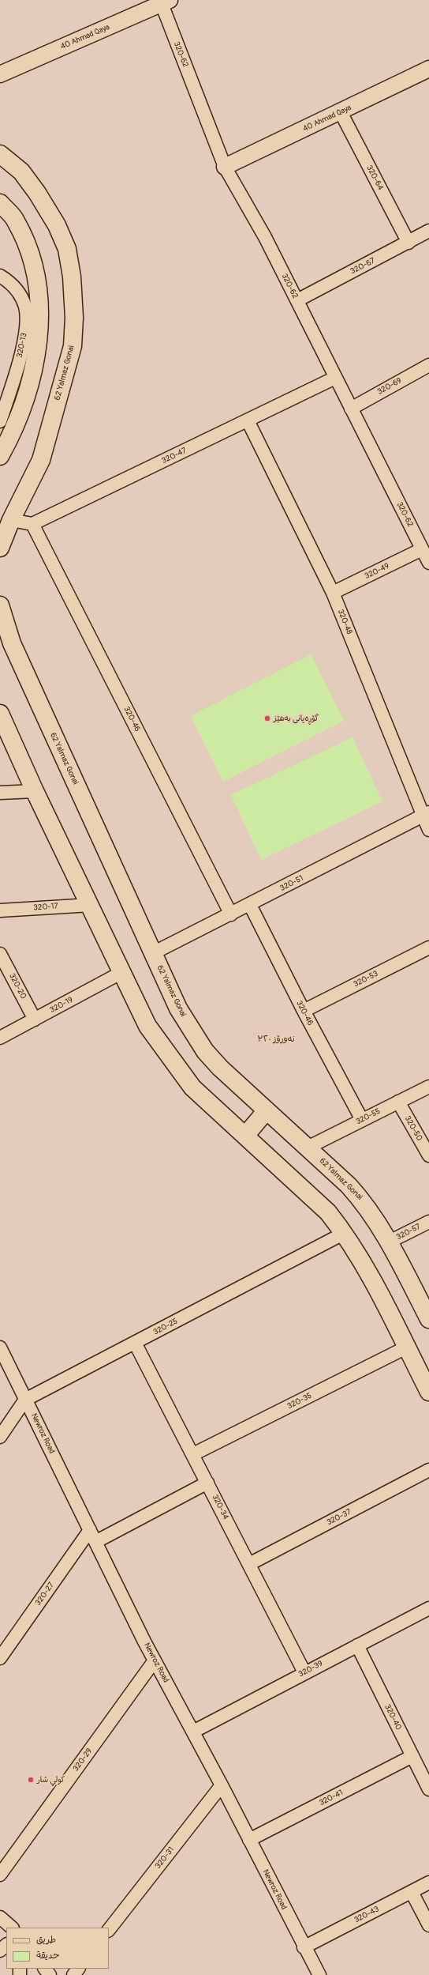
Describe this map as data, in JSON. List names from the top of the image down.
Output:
{
  "streets": {
    "main road": ["62 Yalmaz Gonai"],
    "street": [
      "40 Ahmad Qaya",
      "320-62",
      "320-64",
      "320-67",
      "320-13",
      "320-69",
      "320-47",
      "320-49",
      "320-48",
      "320-46",
      "320-51",
      "320-17",
      "320-53",
      "320-20",
      "320-19",
      "320-55",
      "320-50",
      "320-57",
      "320-25",
      "320-35",
      "Newroz Road",
      "320-34",
      "320-37",
      "320-27",
      "320-39",
      "320-40",
      "320-29",
      "320-41",
      "320-31",
      "320-43"
    ]
  },
  "crossings": [
    ["40 Ahmad Qaya", "320-62"],
    ["40 Ahmad Qaya", "320-64"],
    ["320-62", "320-67"],
    ["320-62", "320-69"],
    ["320-62", "320-47"],
    ["320-62", "320-49"],
    ["320-64", "320-67"],
    ["62 Yalmaz Gonai", "320-51"],
    ["62 Yalmaz Gonai", "320-55"],
    ["62 Yalmaz Gonai", "320-57"],
    ["320-47", "320-48"],
    ["320-47", "320-46"],
    ["320-49", "320-48"],
    ["320-48", "320-51"],
    ["320-46", "320-51"],
    ["320-46", "320-53"],
    ["320-46", "320-55"],
    ["320-20", "320-19"],
    ["320-55", "320-50"],
    ["320-25", "Newroz Road"],
    ["320-25", "320-34"],
    ["320-35", "320-34"],
    ["Newroz Road", "320-27"],
    ["Newroz Road", "320-39"],
    ["Newroz Road", "320-29"],
    ["Newroz Road", "320-41"],
    ["Newroz Road", "320-31"],
    ["Newroz Road", "320-43"],
    ["320-34", "320-37"],
    ["320-34", "320-39"],
    ["320-39", "320-40"],
    ["320-40", "320-41"]
  ],
  "districts": ["نەورۆز ٣٢٠"],
  "places": ["گۆڕەپانی بەهێز", "كولي شار"],
  "legend": ["طريق", "حديقة"]
}
